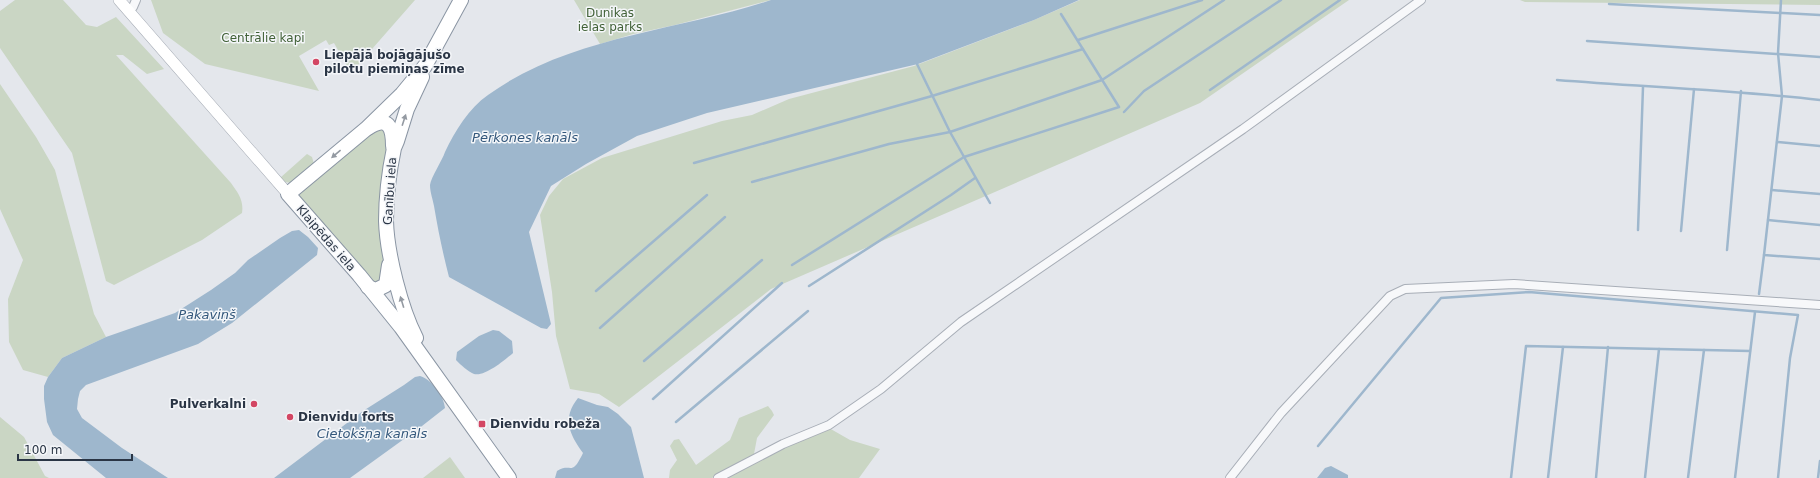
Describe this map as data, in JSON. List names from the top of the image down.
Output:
{
  "streets": {
    "highway": ["Ganību iela", "Klaipēdas iela"]
  },
  "crossings": [
    ["Ganību iela", "Klaipēdas iela"]
  ],
  "water": ["Pērkones kanāls", "Pakaviņš", "Cietokšņa kanāls"],
  "parks": ["Dunikas ielas parks", "Centrālie kapi"],
  "places": {
    "other": ["Liepājā bojāgājušo pilotu piemiņas zīme", "Pulverkalni", "Dienvidu forts"],
    "transit": ["Dienvidu robeža"]
  },
  "scale_bar": "100 m"
}
